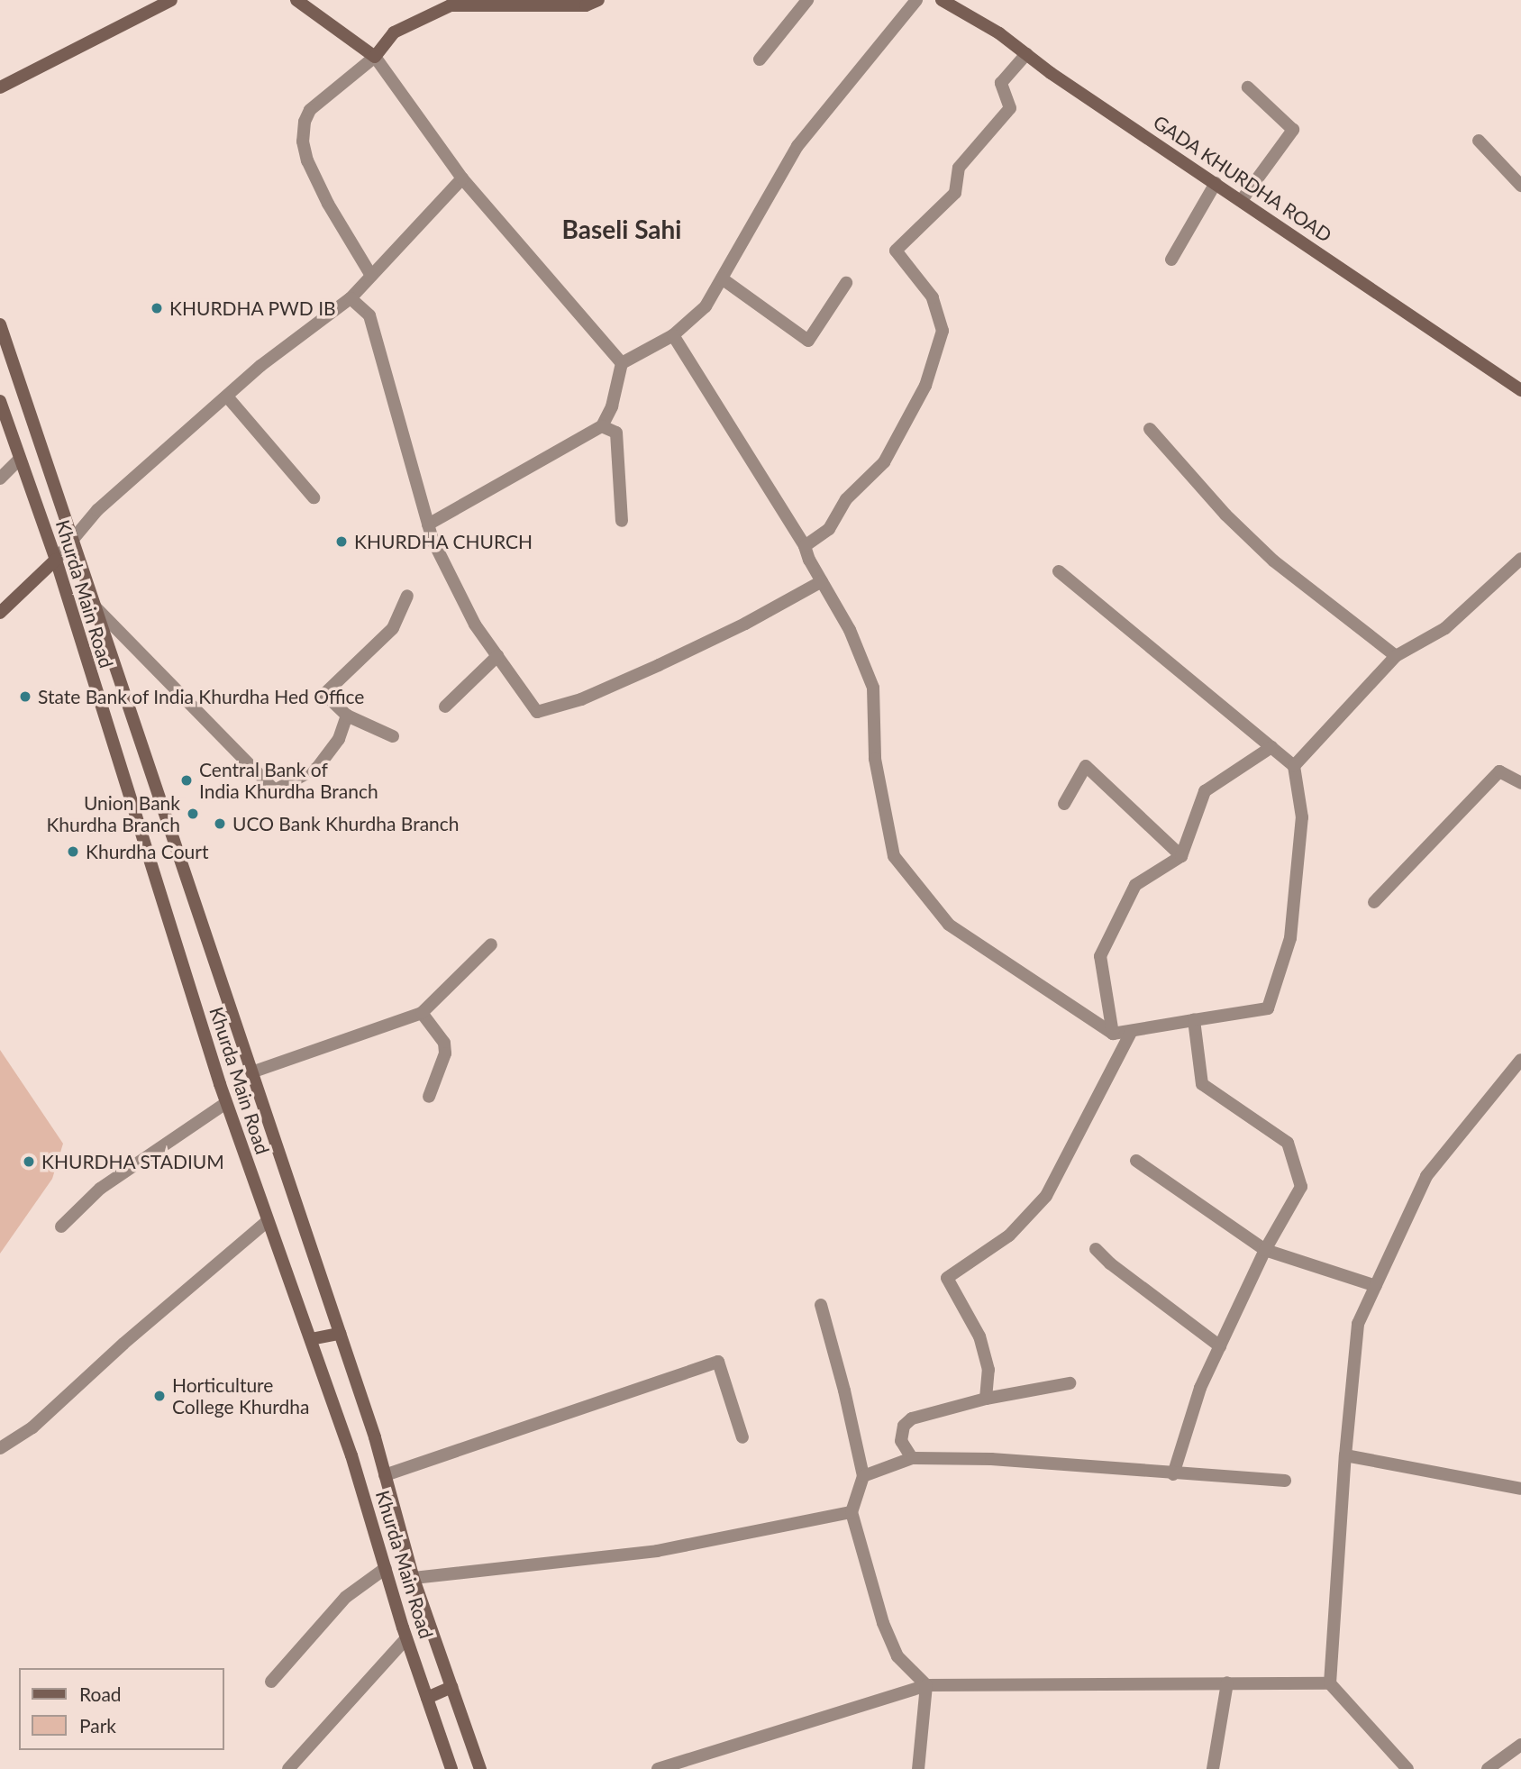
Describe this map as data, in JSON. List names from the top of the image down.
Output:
{
  "streets": {
    "main road": ["GADA KHURDHA ROAD", "Khurda Main Road"]
  },
  "districts": ["Baseli Sahi"],
  "places": [
    "KHURDHA PWD IB",
    "KHURDHA CHURCH",
    "State Bank of India Khurdha Hed Office",
    "Central Bank of India Khurdha Branch",
    "Union Bank Khurdha Branch",
    "UCO Bank Khurdha Branch",
    "Khurdha Court",
    "KHURDHA STADIUM",
    "Horticulture College Khurdha"
  ],
  "legend": ["Road", "Park"]
}
